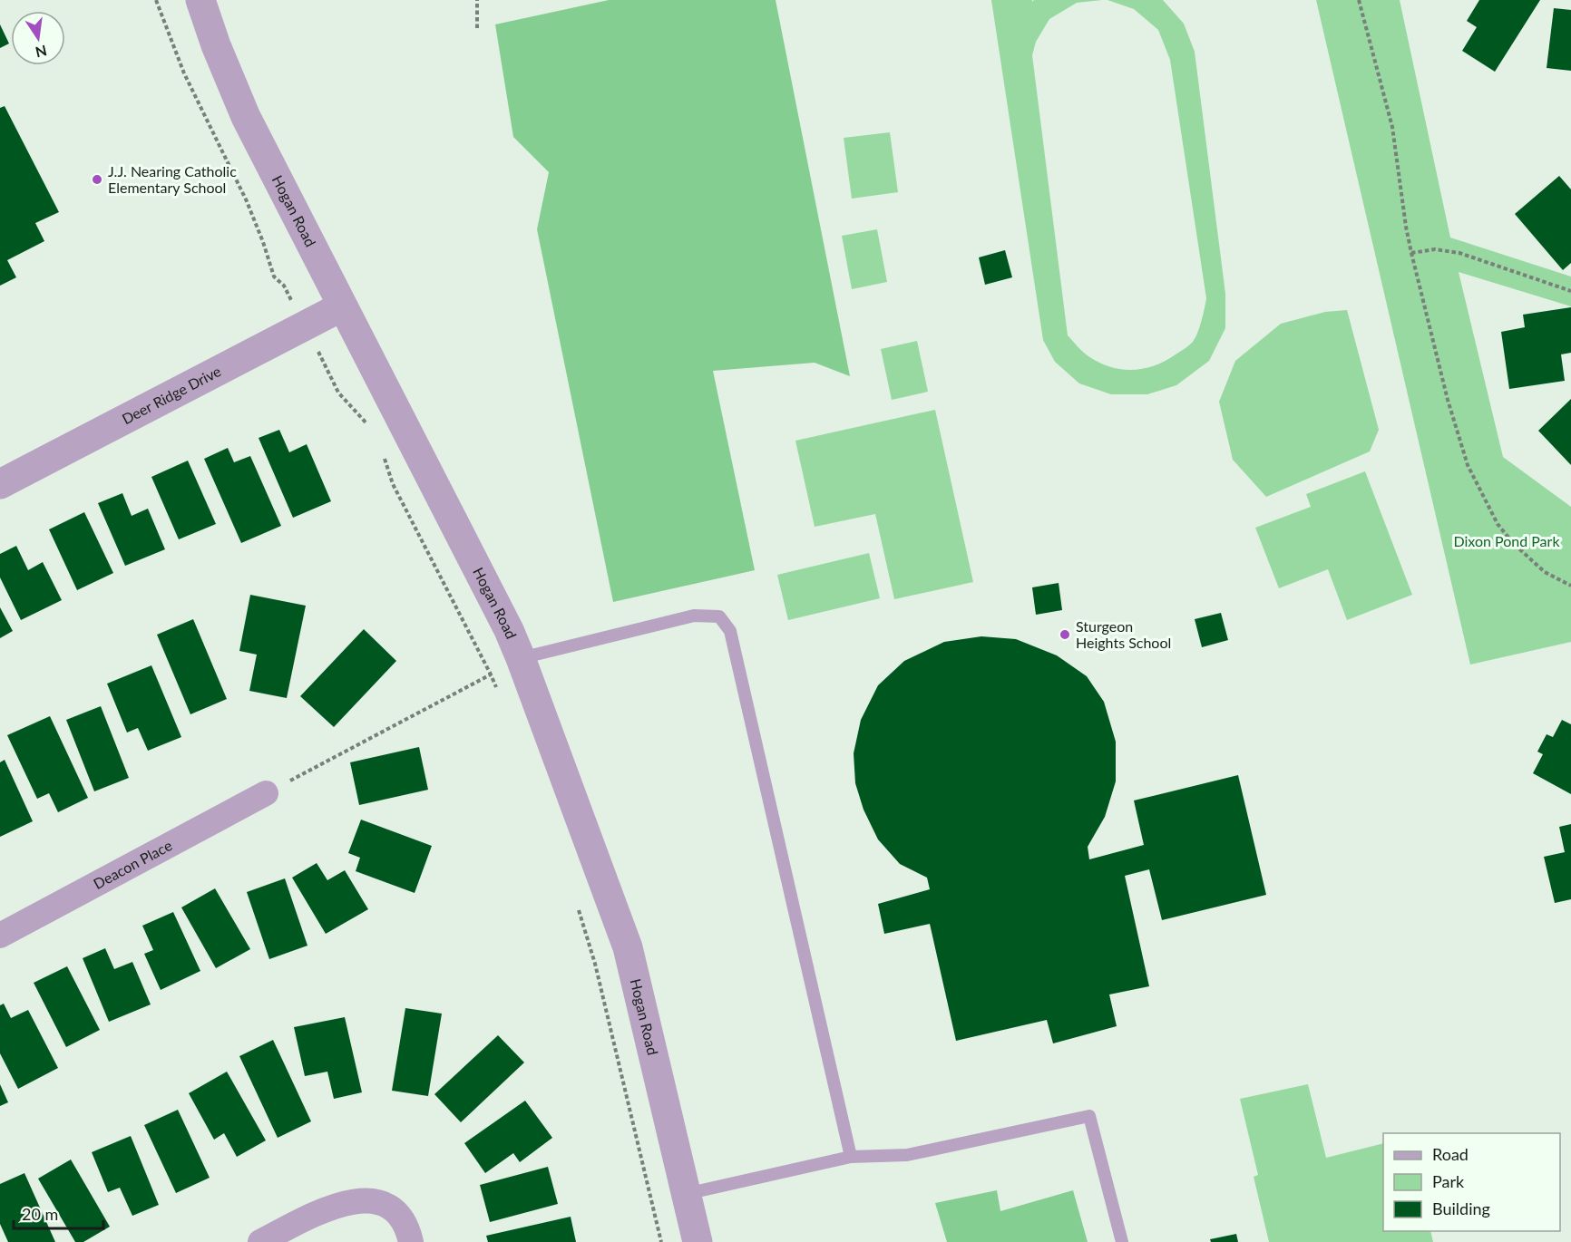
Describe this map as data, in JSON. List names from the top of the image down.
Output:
{
  "streets": {
    "street": ["Hogan Road", "Deer Ridge Drive", "Deacon Place"]
  },
  "crossings": [
    ["Hogan Road", "Deer Ridge Drive"]
  ],
  "parks": ["Dixon Pond Park"],
  "places": ["J.J. Nearing Catholic Elementary School", "Sturgeon Heights School"],
  "legend": ["Road", "Park", "Building"],
  "scale_bar": "20 m",
  "north": "bottom"
}
